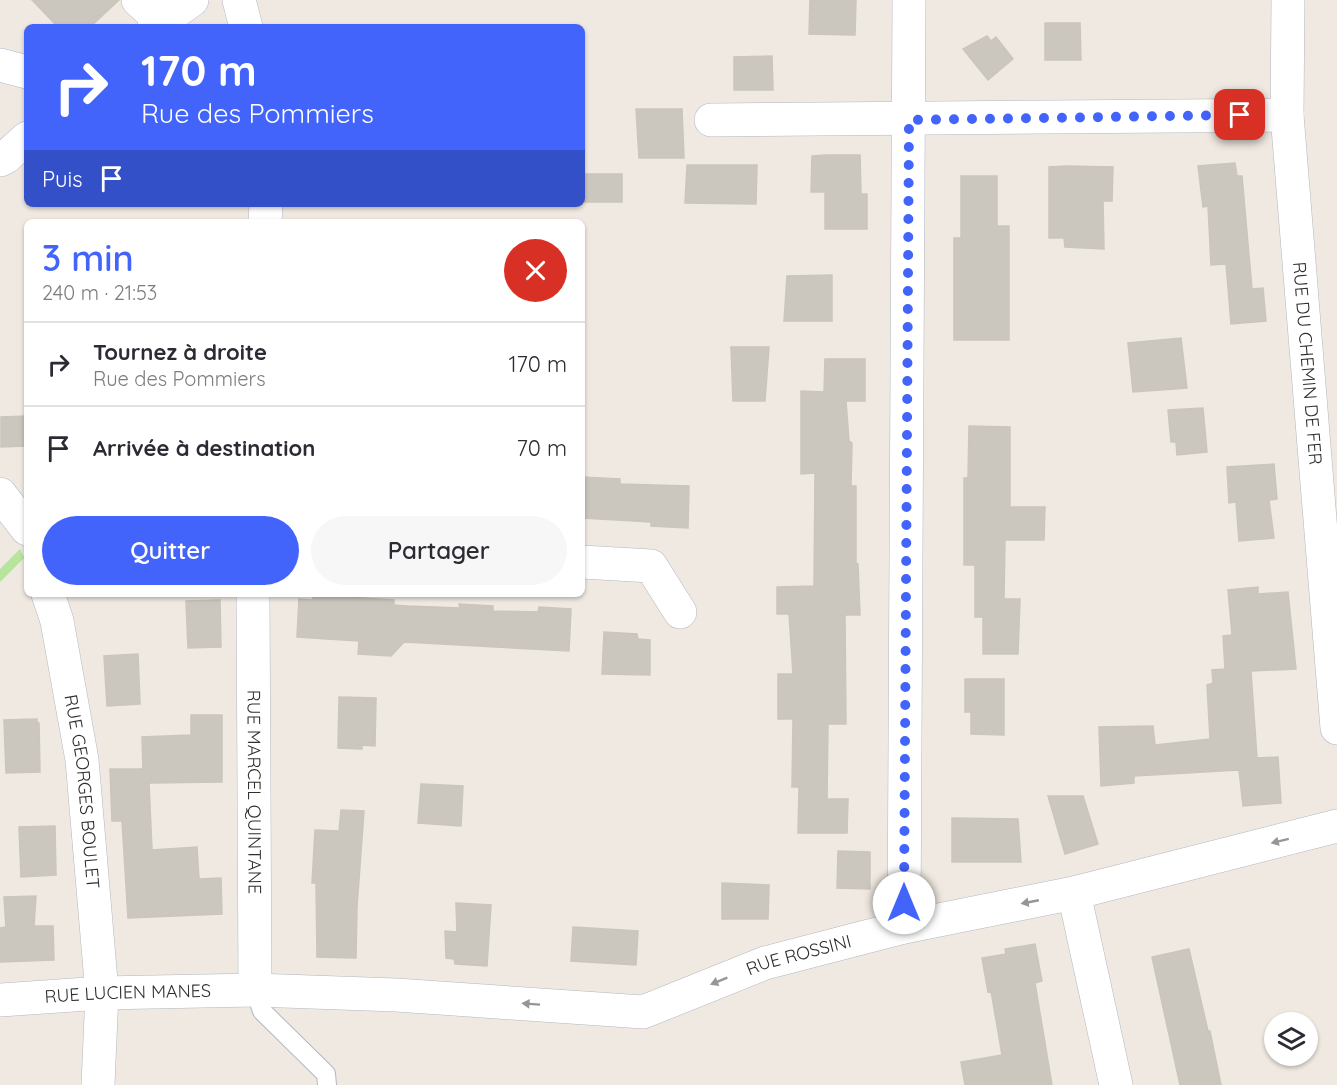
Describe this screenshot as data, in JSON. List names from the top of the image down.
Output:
{
  "streets": {
    "street": [
      "RUE DU CHEMIN DE FER",
      "RUE GEORGES BOULET",
      "RUE MARCEL QUINTANE",
      "RUE ROSSINI",
      "RUE LUCIEN MANES"
    ]
  },
  "crossings": [
    ["RUE GEORGES BOULET", "RUE LUCIEN MANES"],
    ["RUE MARCEL QUINTANE", "RUE ROSSINI"],
    ["RUE MARCEL QUINTANE", "RUE LUCIEN MANES"],
    ["RUE ROSSINI", "RUE LUCIEN MANES"]
  ],
  "one_way": ["RUE ROSSINI"],
  "page": {
    "turn": ["170 m", "Rue des Pommiers"],
    "then": "Puis",
    "heading": ["3 min", "240 m · 21:53"],
    "list": [
      {
        "name": "Tournez à droite",
        "note": "Rue des Pommiers",
        "value": "170 m"
      },
      {
        "name": "Arrivée à destination",
        "value": "70 m"
      }
    ],
    "buttons": ["Quitter", "Partager"]
  }
}
